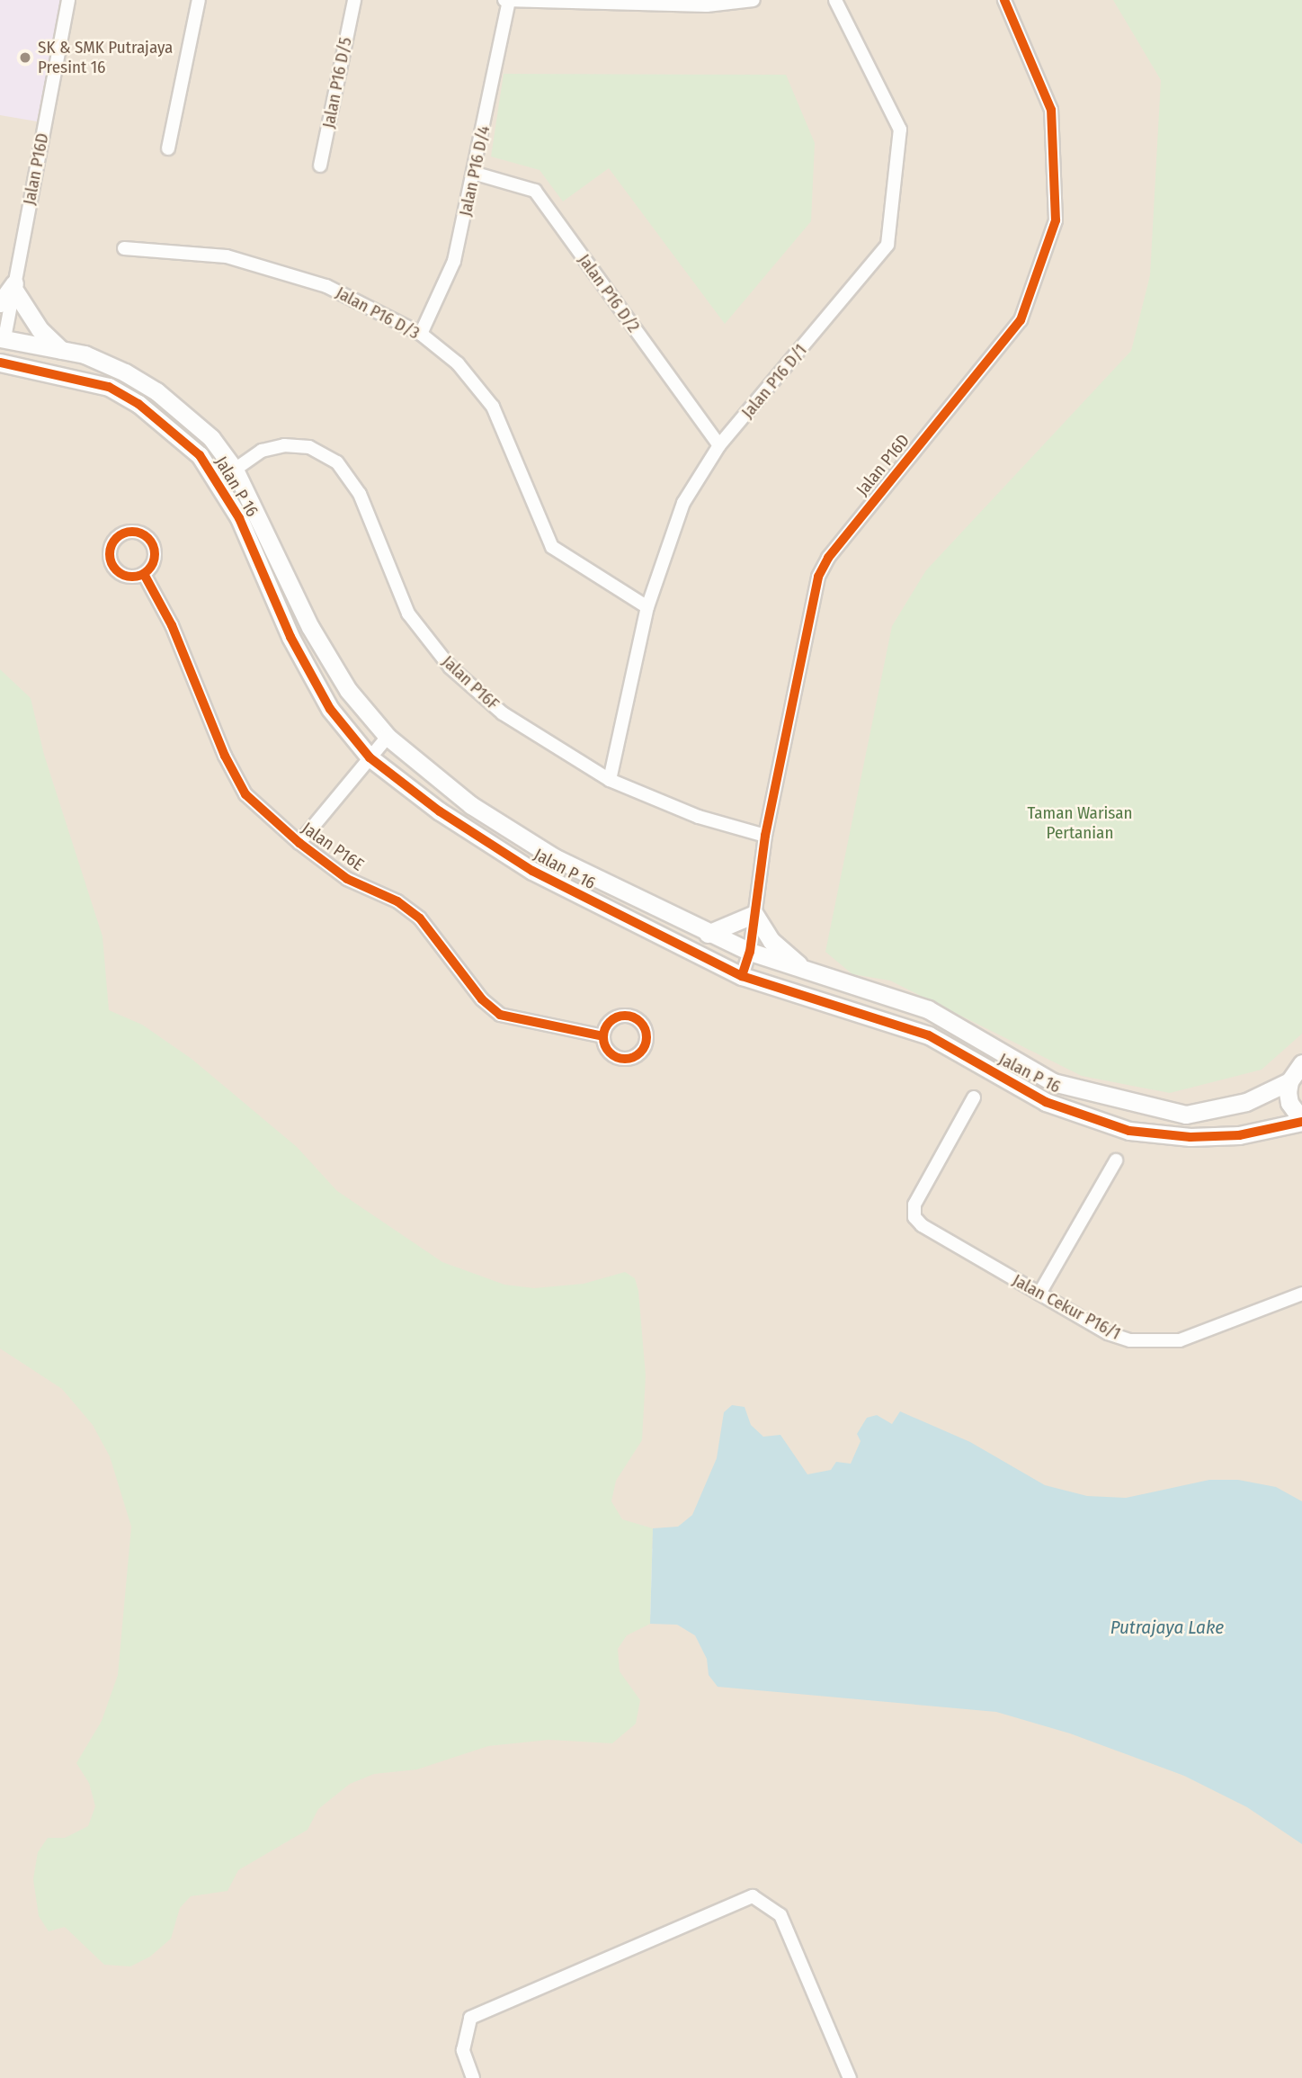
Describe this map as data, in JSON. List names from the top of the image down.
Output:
{
  "streets": {
    "street": [
      "Jalan P16 D/5",
      "Jalan P16D",
      "Jalan P16 D/4",
      "Jalan P16 D/2",
      "Jalan P16 D/3",
      "Jalan P16 D/1",
      "Jalan P 16",
      "Jalan P16F",
      "Jalan P16E",
      "Jalan Cekur P16/1"
    ]
  },
  "crossings": [
    ["Jalan P16D", "Jalan P 16"],
    ["Jalan P16D", "Jalan P16F"],
    ["Jalan P16 D/4", "Jalan P16 D/2"],
    ["Jalan P16 D/4", "Jalan P16 D/3"],
    ["Jalan P16 D/2", "Jalan P16 D/1"],
    ["Jalan P16 D/3", "Jalan P16 D/1"],
    ["Jalan P16 D/1", "Jalan P16F"],
    ["Jalan P 16", "Jalan P16F"]
  ],
  "water": ["Putrajaya Lake"],
  "parks": ["Taman Warisan Pertanian"],
  "places": ["SK & SMK Putrajaya Presint 16"]
}
